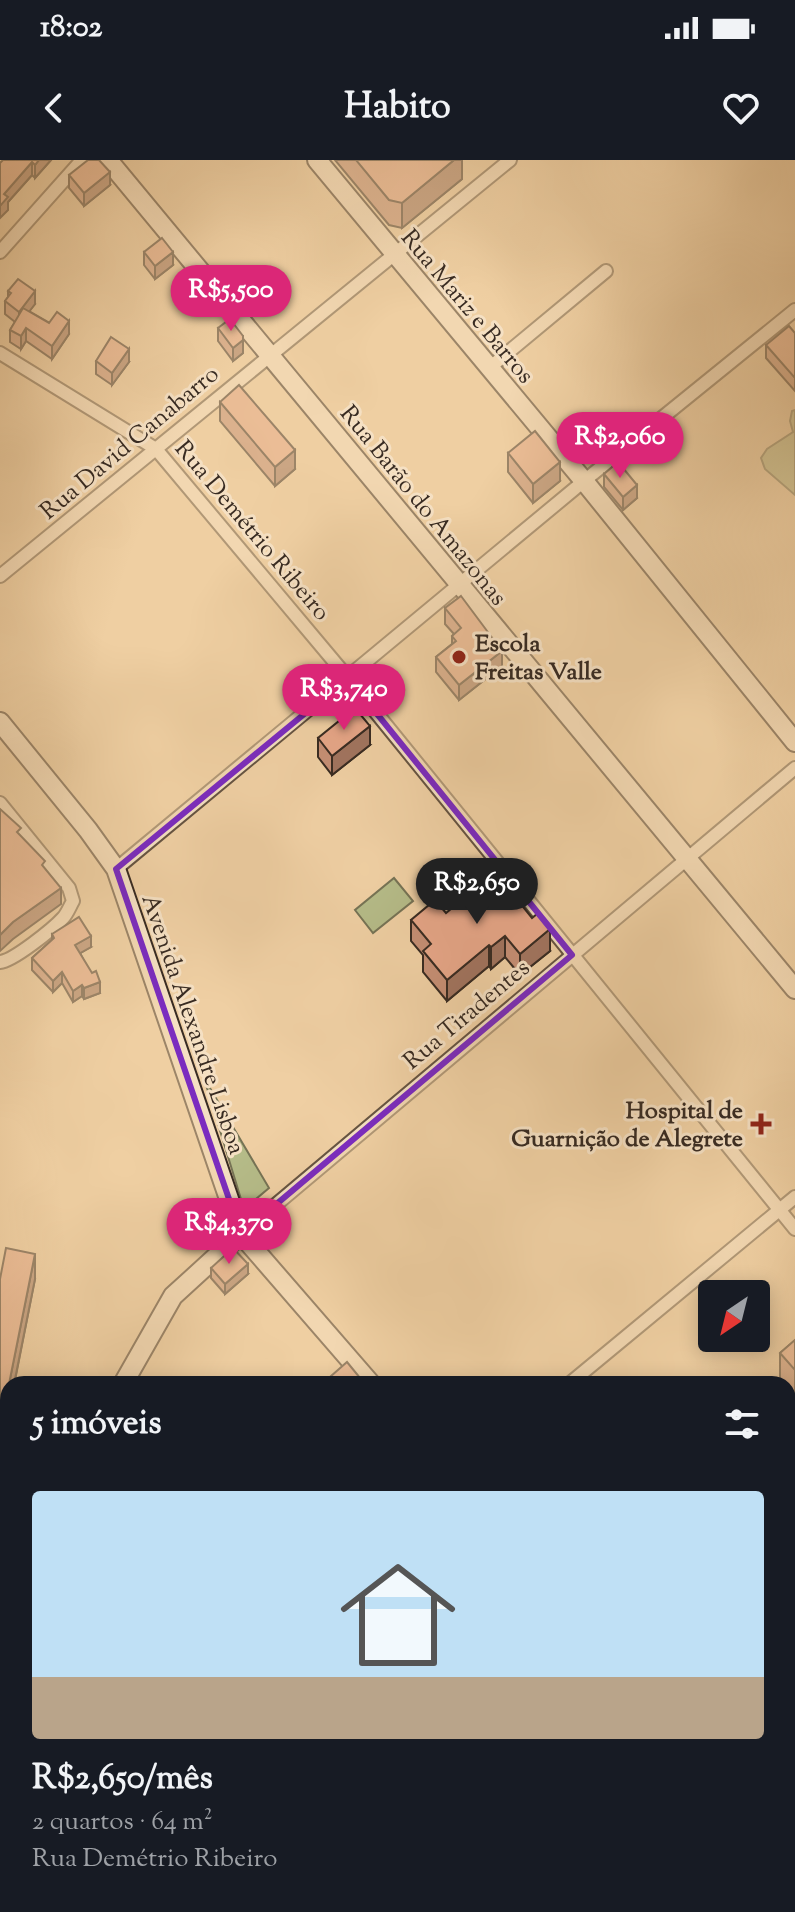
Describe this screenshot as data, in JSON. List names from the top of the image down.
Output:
{
  "streets": {
    "street": [
      "Rua Mariz e Barros",
      "Rua David Canabarro",
      "Rua Barão do Amazonas",
      "Rua Demétrio Ribeiro",
      "Rua Tiradentes",
      "Avenida Alexandre Lisboa"
    ]
  },
  "crossings": [
    ["Rua Mariz e Barros", "Rua David Canabarro"],
    ["Rua David Canabarro", "Rua Barão do Amazonas"],
    ["Rua David Canabarro", "Rua Demétrio Ribeiro"],
    ["Rua Barão do Amazonas", "Rua Tiradentes"],
    ["Rua Demétrio Ribeiro", "Rua Tiradentes"],
    ["Rua Tiradentes", "Avenida Alexandre Lisboa"]
  ],
  "places": {
    "other": ["Escola Freitas Valle"],
    "health": ["Hospital de Guarnição de Alegrete"]
  },
  "north": "bottom left",
  "page": {
    "status": "18:02",
    "header": "Habito",
    "price": [
      "R$5,500",
      "R$2,060",
      "R$3,740",
      "R$2,650",
      "R$4,370"
    ],
    "heading": "5 imóveis",
    "list": [
      {
        "name": "R$2,650/mês",
        "note": "2 quartos · 64 m² · Rua Demétrio Ribeiro"
      }
    ]
  }
}
